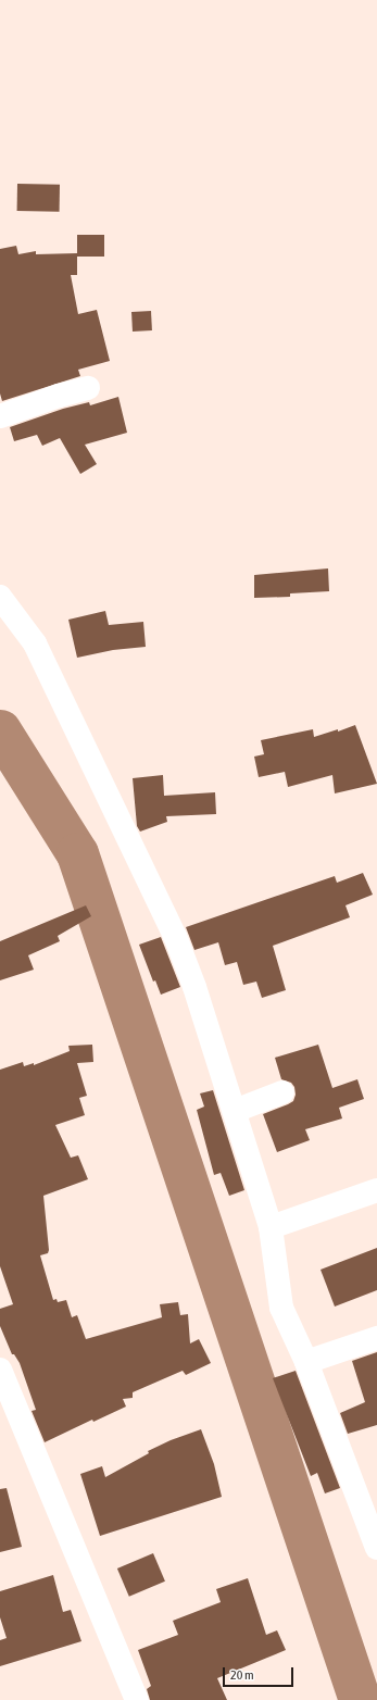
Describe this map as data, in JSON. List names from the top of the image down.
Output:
{
  "scale_bar": "20 m"
}
